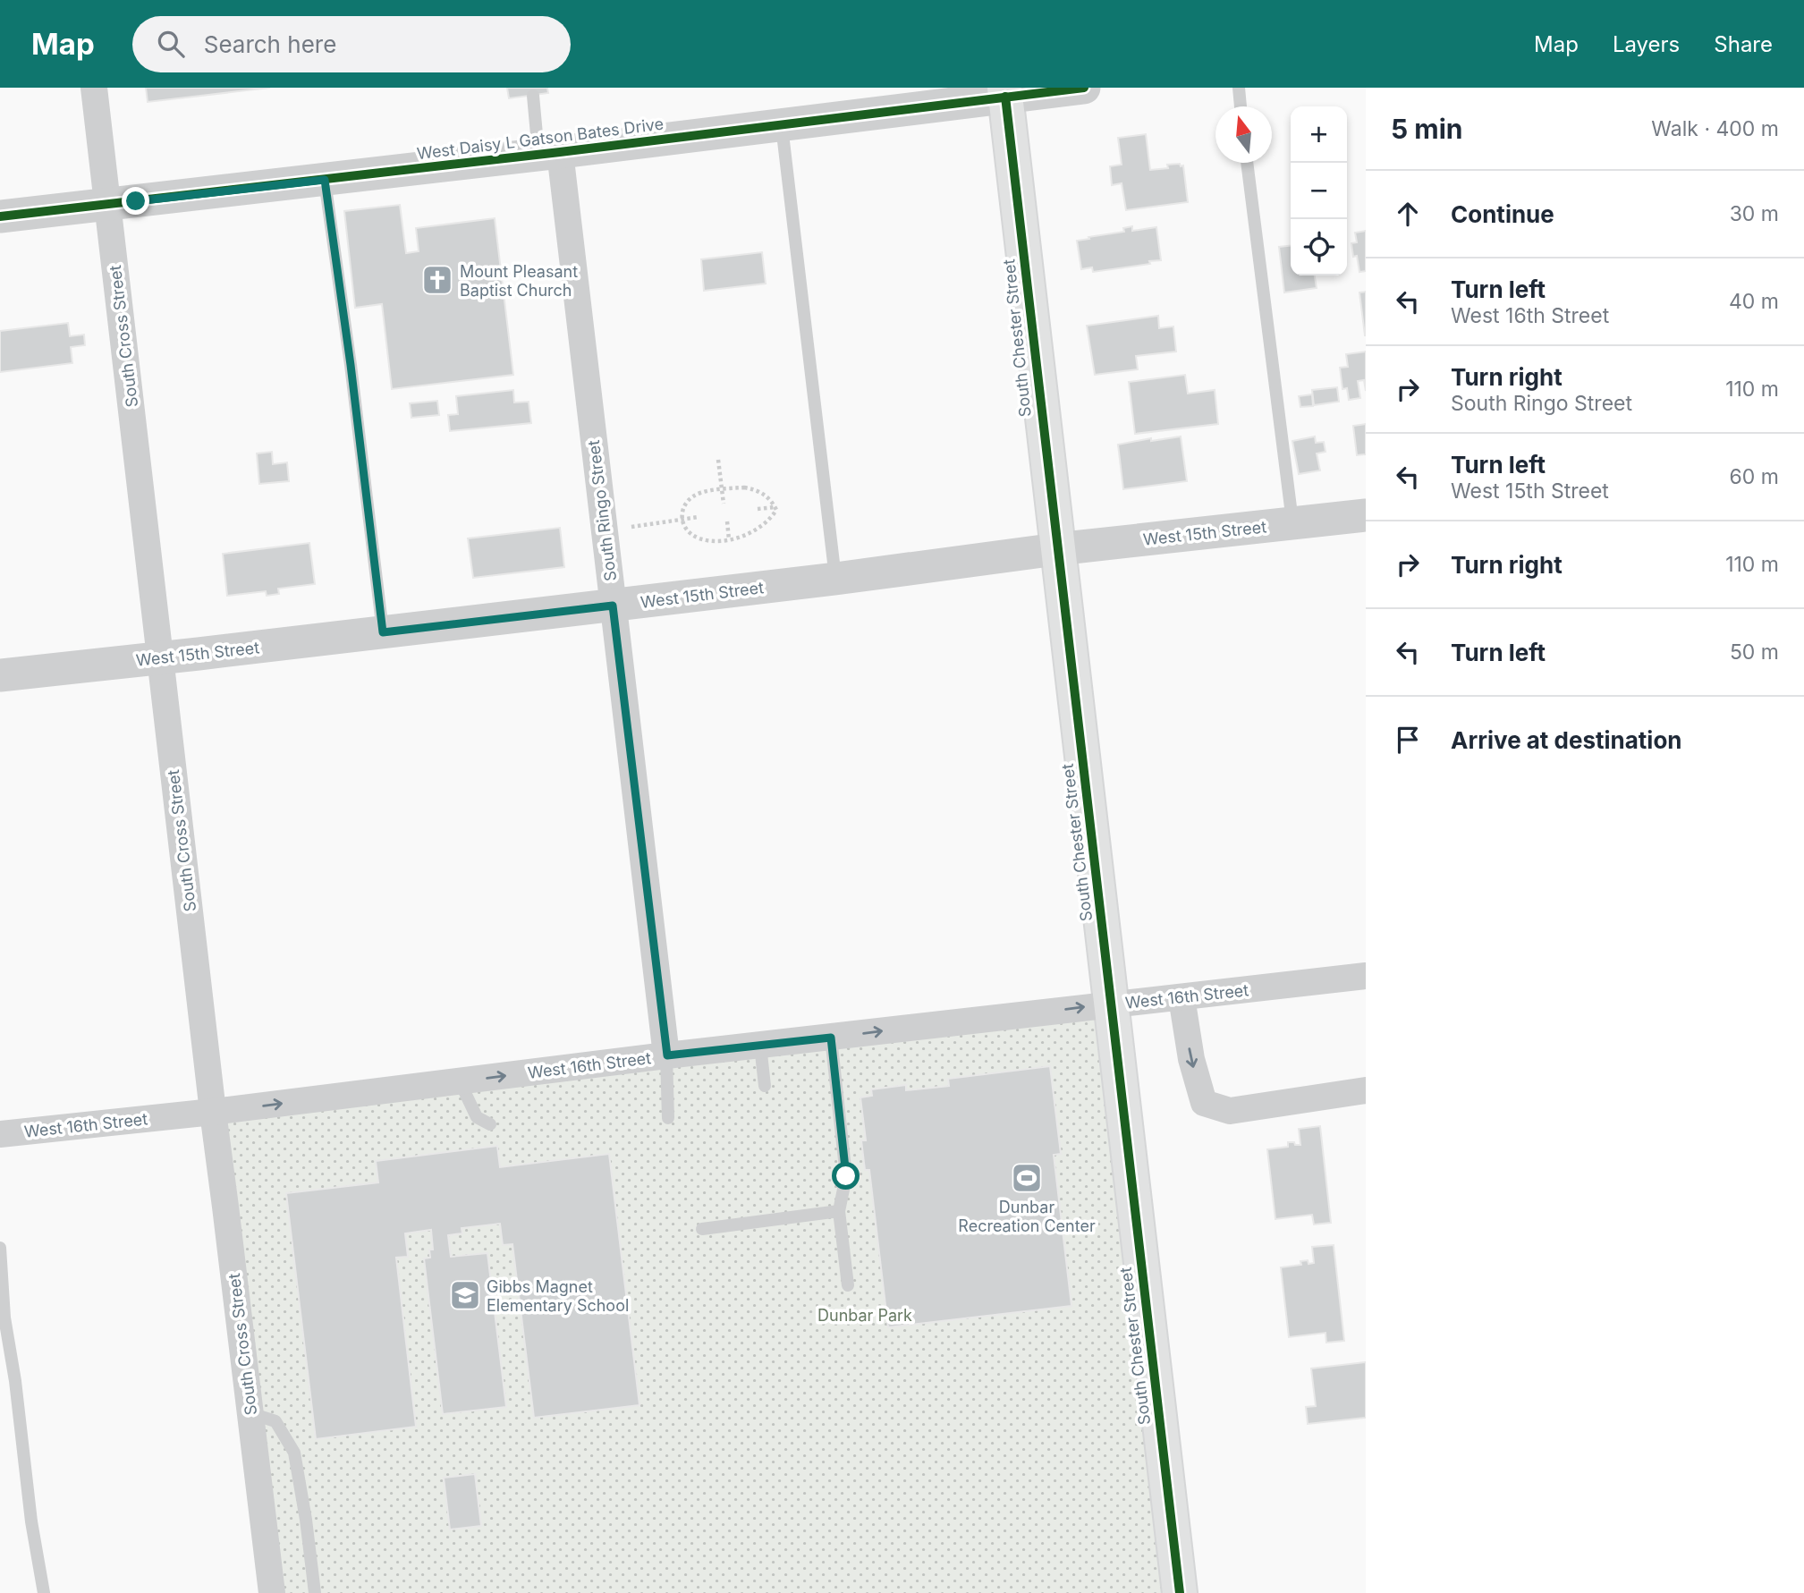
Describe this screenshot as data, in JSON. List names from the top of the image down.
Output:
{
  "streets": {
    "main road": ["South Chester Street"],
    "street": [
      "West Daisy L Gatson Bates Drive",
      "South Cross Street",
      "South Ringo Street",
      "West 15th Street",
      "West 16th Street"
    ]
  },
  "crossings": [
    ["West Daisy L Gatson Bates Drive", "South Cross Street"],
    ["West Daisy L Gatson Bates Drive", "South Chester Street"],
    ["West Daisy L Gatson Bates Drive", "South Ringo Street"],
    ["South Cross Street", "West 15th Street"],
    ["South Cross Street", "West 16th Street"],
    ["South Chester Street", "West 15th Street"],
    ["South Chester Street", "West 16th Street"],
    ["South Ringo Street", "West 15th Street"],
    ["South Ringo Street", "West 16th Street"]
  ],
  "one_way": ["West 16th Street"],
  "parks": ["Dunbar Park"],
  "places": {
    "church": ["Mount Pleasant Baptist Church"],
    "sports": ["Dunbar Recreation Center"],
    "school or university": ["Gibbs Magnet Elementary School"]
  },
  "north": "top",
  "page": {
    "header": "Map",
    "search": "Search here",
    "nav": ["Map", "Layers", "Share"],
    "heading": ["5 min", "Walk · 400 m"],
    "map_buttons": ["+", "−"],
    "list": [
      ["Continue", "30 m"],
      ["Turn left", "West 16th Street", "40 m"],
      ["Turn right", "South Ringo Street", "110 m"],
      ["Turn left", "West 15th Street", "60 m"],
      ["Turn right", "110 m"],
      ["Turn left", "50 m"],
      "Arrive at destination"
    ]
  }
}
